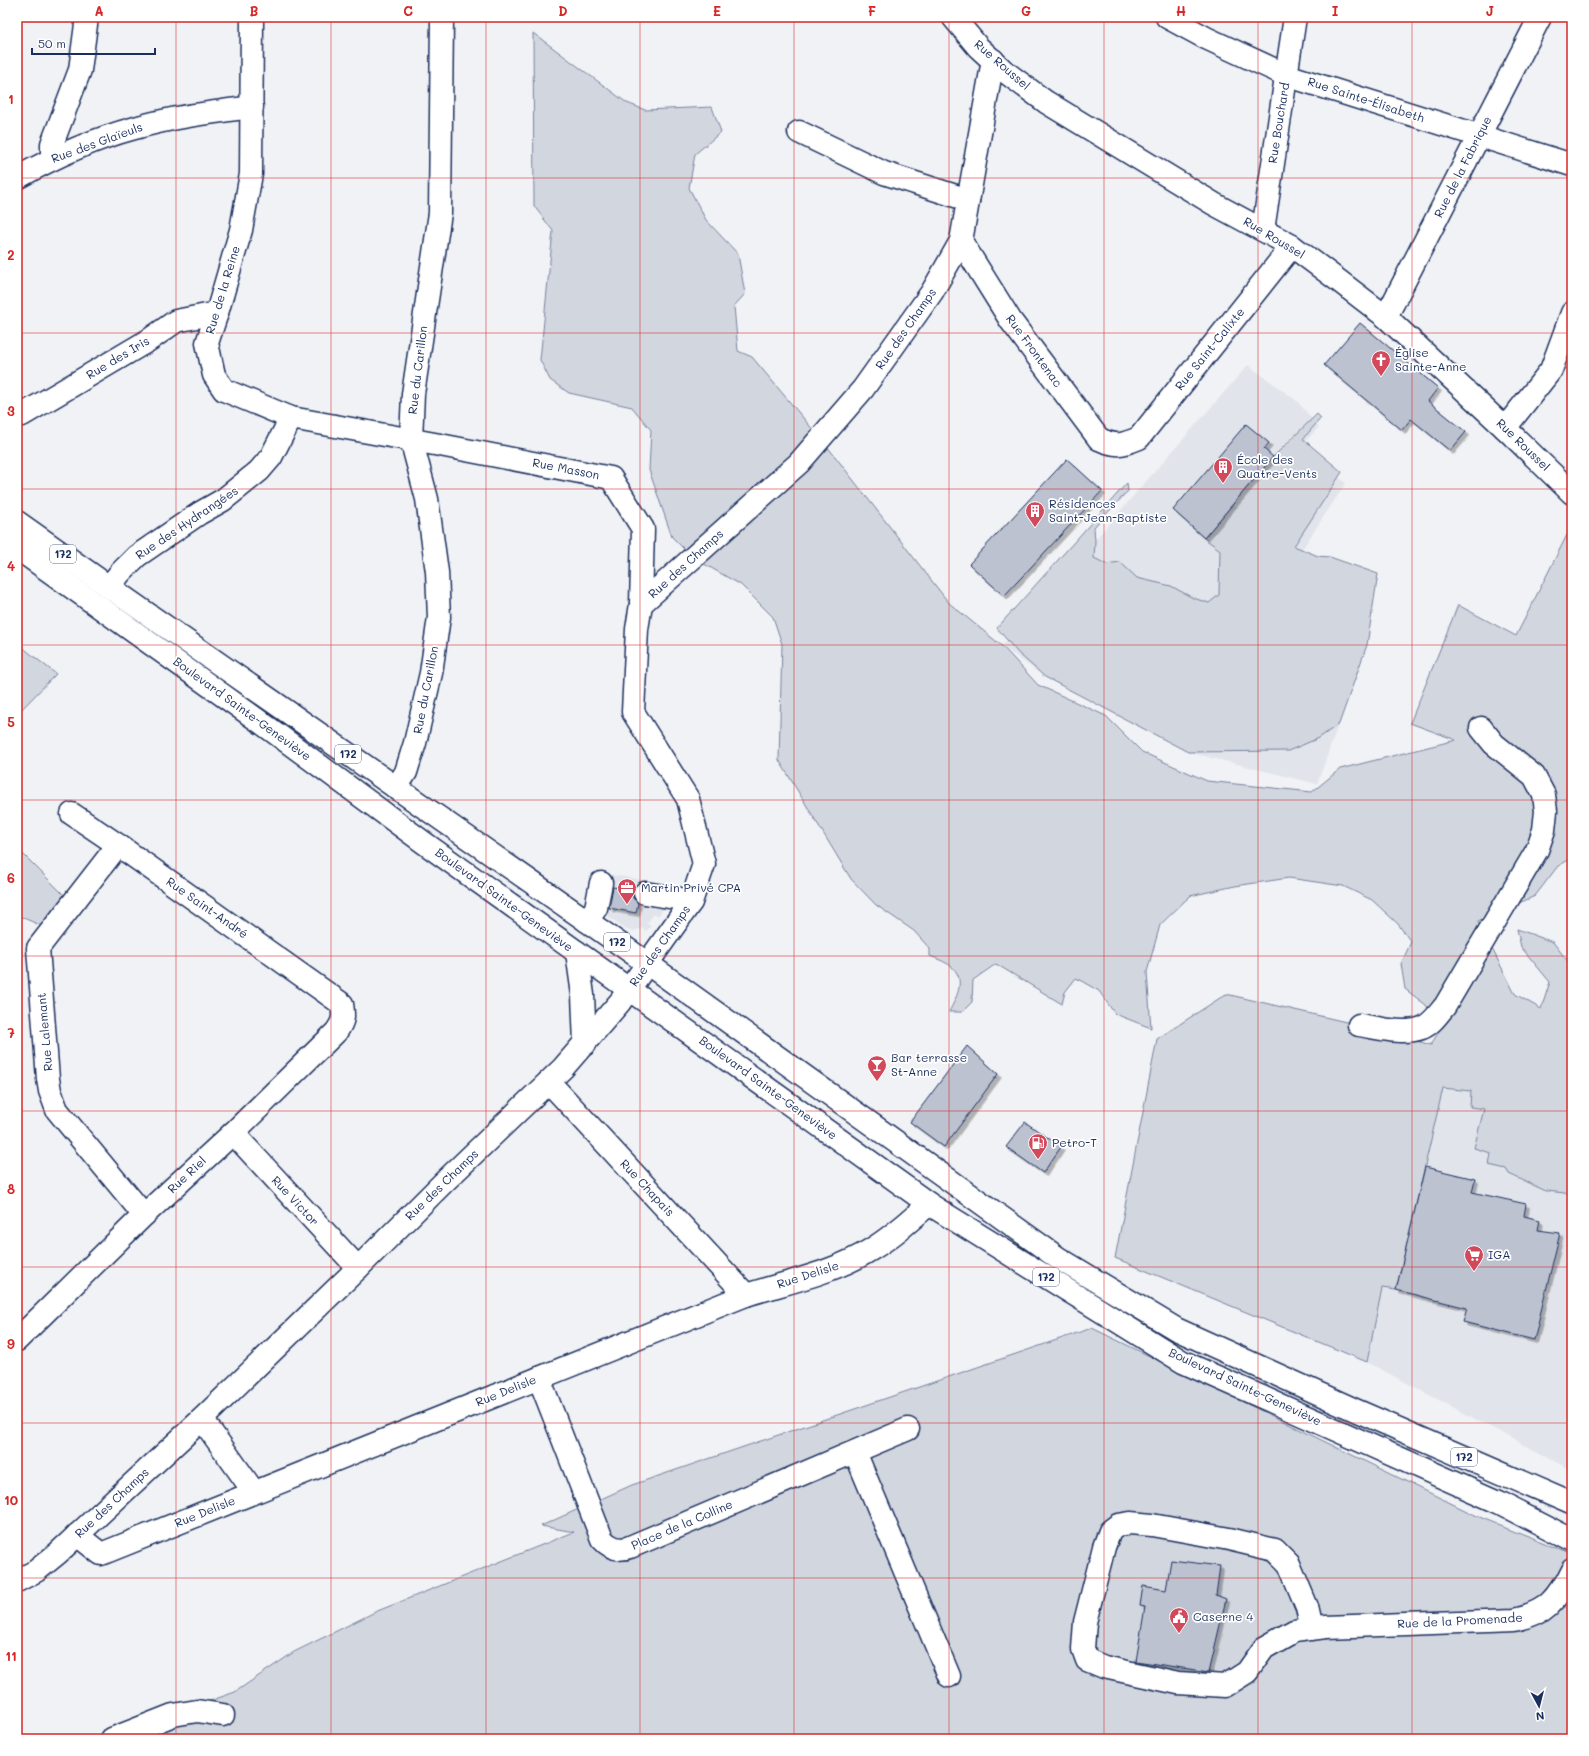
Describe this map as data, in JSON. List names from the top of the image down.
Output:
{
  "streets": {
    "street": [
      "Rue Roussel",
      "Rue Sainte-Élisabeth",
      "Rue Bouchard",
      "Rue des Glaïeuls",
      "Rue de la Fabrique",
      "Rue de la Reine",
      "Rue des Champs",
      "Rue Saint-Calixte",
      "Rue Frontenac",
      "Rue des Iris",
      "Rue du Carillon",
      "Rue Masson",
      "Rue des Hydrangées",
      "172",
      "Boulevard Sainte-Geneviève",
      "Rue Saint-André",
      "Rue Lalemant",
      "Rue Riel",
      "Rue Chapais",
      "Rue Victor",
      "Rue Delisle",
      "Place de la Colline",
      "Rue de la Promenade"
    ]
  },
  "crossings": [
    ["Rue Roussel", "Rue Bouchard"],
    ["Rue Roussel", "Rue de la Fabrique"],
    ["Rue Roussel", "Rue des Champs"],
    ["Rue Roussel", "Rue Saint-Calixte"],
    ["Rue Sainte-Élisabeth", "Rue Bouchard"],
    ["Rue Sainte-Élisabeth", "Rue de la Fabrique"],
    ["Rue des Glaïeuls", "Rue de la Reine"],
    ["Rue de la Reine", "Rue des Iris"],
    ["Rue de la Reine", "Rue du Carillon"],
    ["Rue de la Reine", "Rue Masson"],
    ["Rue de la Reine", "Rue des Hydrangées"],
    ["Rue des Champs", "Rue Frontenac"],
    ["Rue des Champs", "Rue Masson"],
    ["Rue des Champs", "Boulevard Sainte-Geneviève"],
    ["Rue des Champs", "Rue Chapais"],
    ["Rue des Champs", "Rue Victor"],
    ["Rue des Champs", "Rue Delisle"],
    ["Rue Saint-Calixte", "Rue Frontenac"],
    ["Rue du Carillon", "Rue Masson"],
    ["Rue du Carillon", "Boulevard Sainte-Geneviève"],
    ["Rue des Hydrangées", "Boulevard Sainte-Geneviève"],
    ["Boulevard Sainte-Geneviève", "Rue Delisle"],
    ["Rue Saint-André", "Rue Lalemant"],
    ["Rue Saint-André", "Rue Riel"],
    ["Rue Lalemant", "Rue Riel"],
    ["Rue Riel", "Rue Victor"],
    ["Rue Chapais", "Rue Delisle"],
    ["Rue Delisle", "Place de la Colline"]
  ],
  "places": {
    "church": ["Église Sainte-Anne"],
    "building": ["École des Quatre-Vents", "Résidences Saint-Jean-Baptiste"],
    "office": ["Martin Privé CPA"],
    "bar": ["Bar terrasse St-Anne"],
    "fuel station": ["Petro-T"],
    "supermarket": ["IGA"],
    "public building": ["Caserne 4"]
  },
  "scale_bar": "50 m",
  "north": "bottom",
  "grid": {
    "columns": [
      "A",
      "B",
      "C",
      "D",
      "E",
      "F",
      "G",
      "H",
      "I",
      "J"
    ],
    "rows": [
      "1",
      "2",
      "3",
      "4",
      "5",
      "6",
      "7",
      "8",
      "9",
      "10",
      "11"
    ]
  }
}
